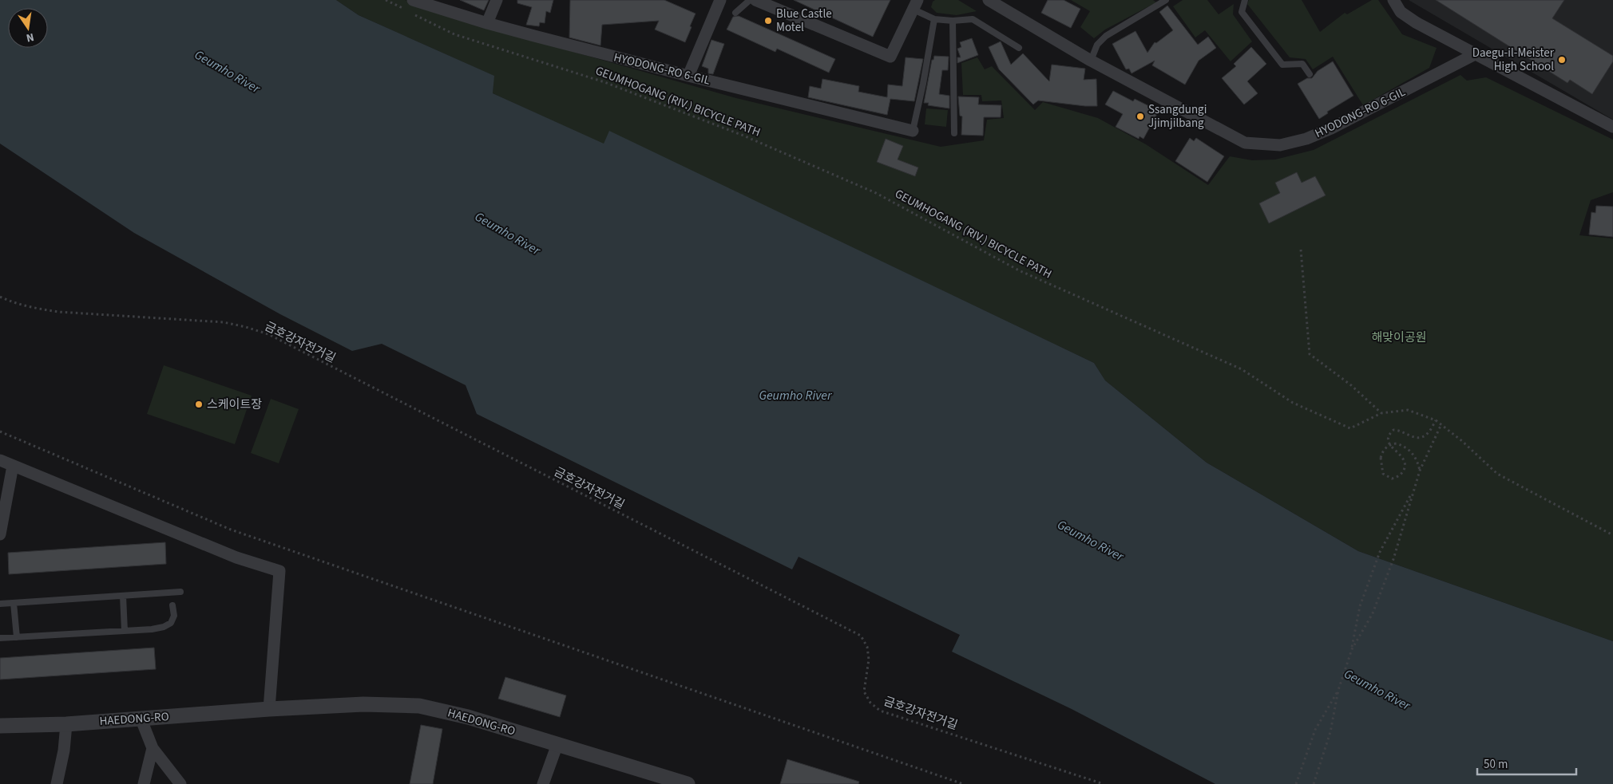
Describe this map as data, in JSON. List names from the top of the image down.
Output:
{
  "streets": {
    "street": ["HYODONG-RO 6-GIL", "HAEDONG-RO"],
    "path": ["GEUMHOGANG (RIV.) BICYCLE PATH", "금호강자전거길"]
  },
  "water": ["Geumho River"],
  "parks": ["해맞이공원"],
  "places": [
    "Blue Castle Motel",
    "Daegu-il-Meister High School",
    "Ssangdungi Jjimjilbang",
    "스케이트장"
  ],
  "scale_bar": "50 m",
  "north": "bottom"
}
